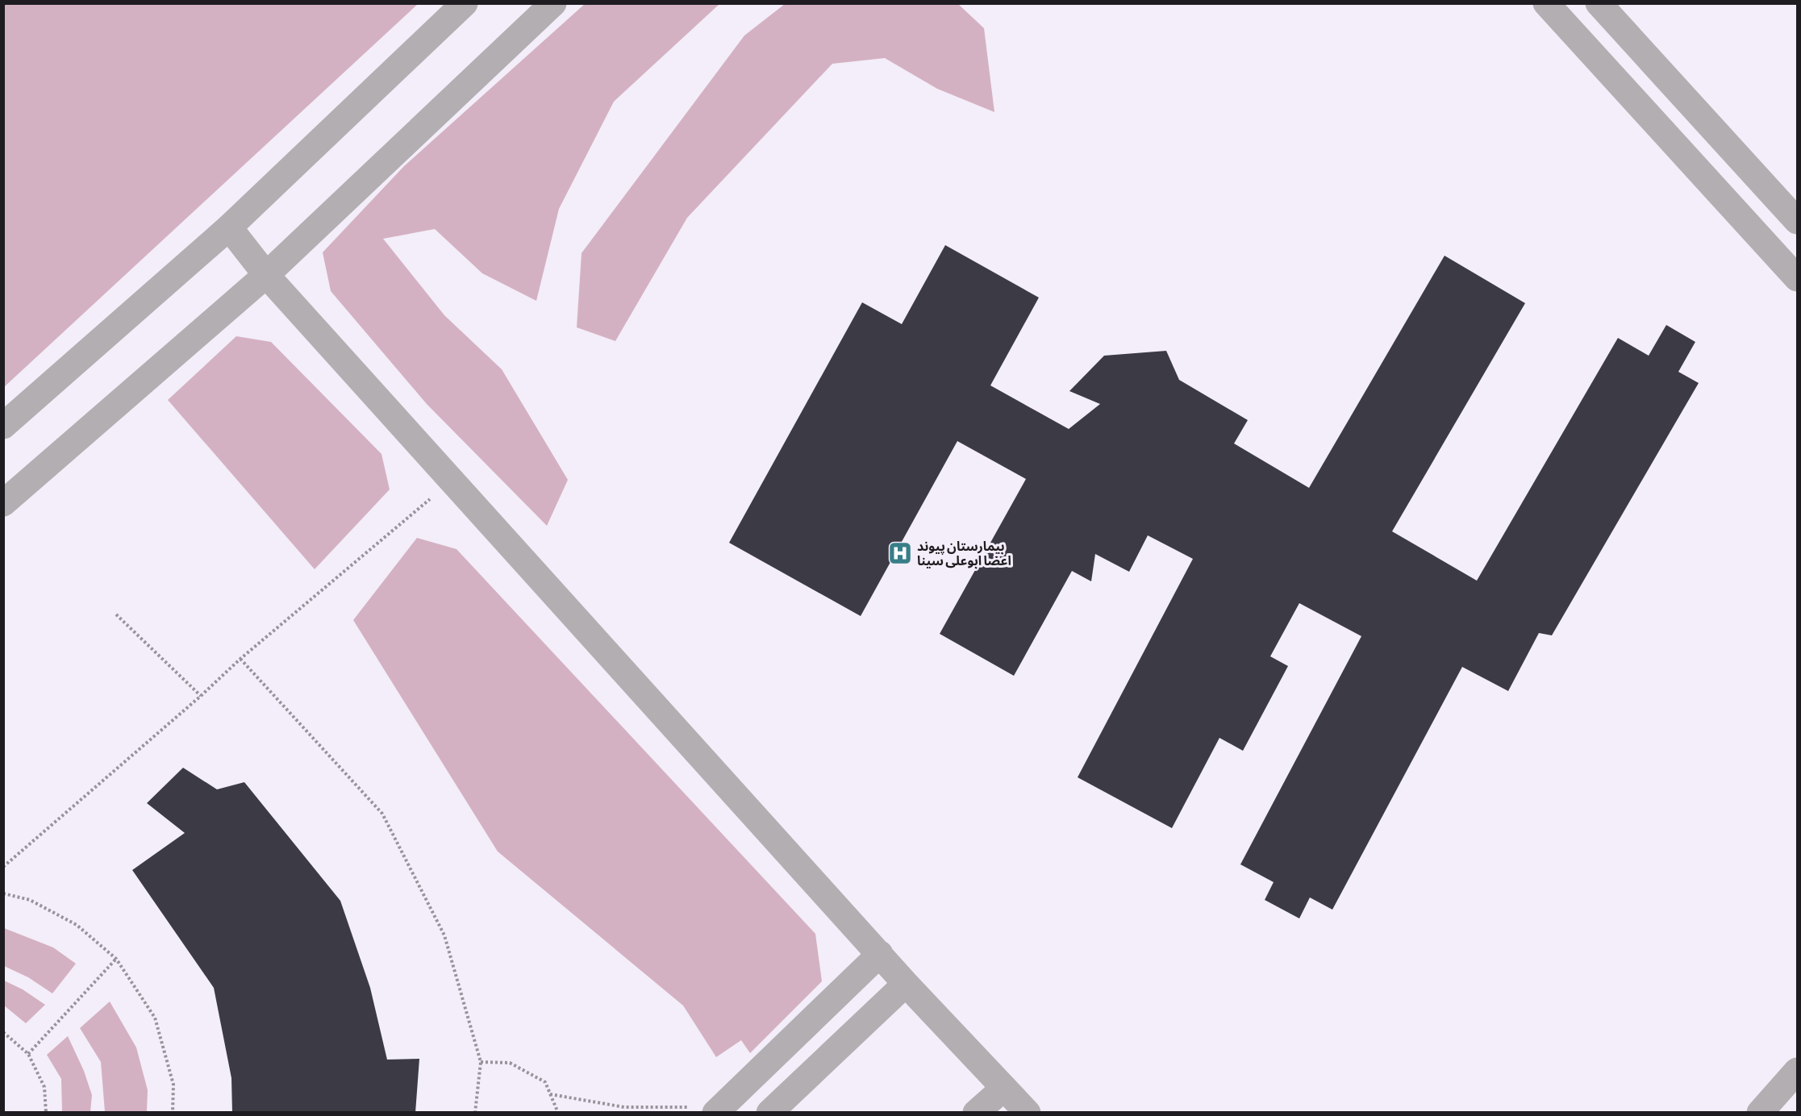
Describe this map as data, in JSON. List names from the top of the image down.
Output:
{
  "places": {
    "hospital": ["بیمارستان پیوند اعضا ابوعلی سینا"]
  }
}
